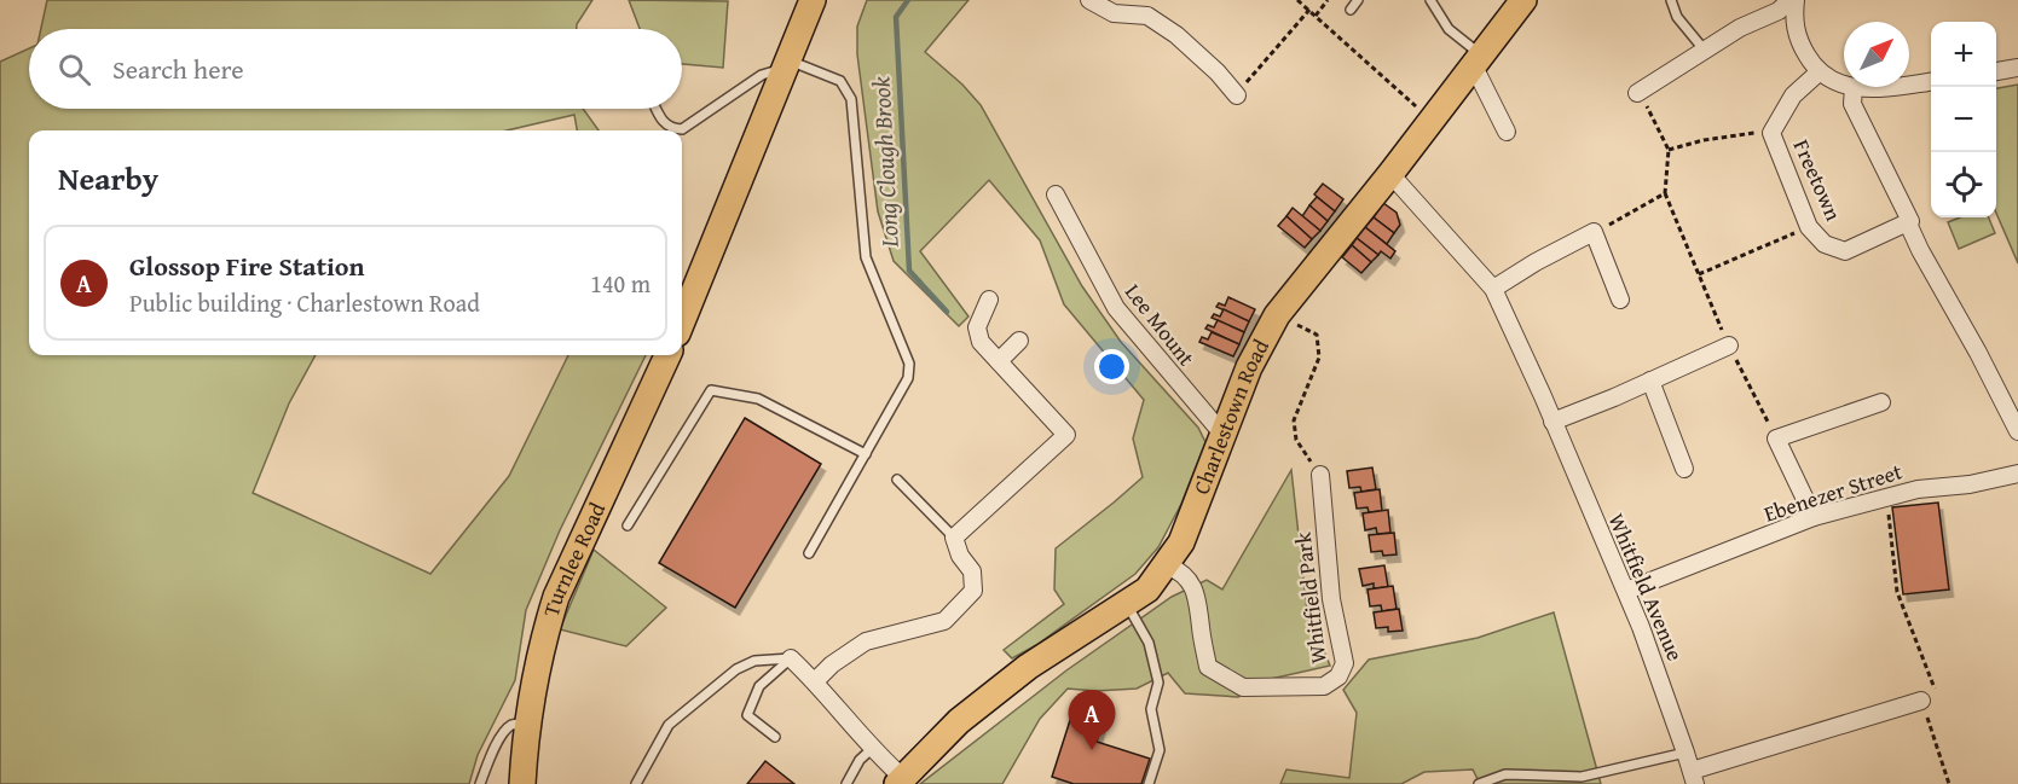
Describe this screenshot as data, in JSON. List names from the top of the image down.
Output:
{
  "streets": {
    "main road": ["Charlestown Road", "Turnlee Road"],
    "street": [
      "Freetown",
      "Lee Mount",
      "Ebenezer Street",
      "Whitfield Avenue",
      "Whitfield Park"
    ]
  },
  "crossings": [
    ["Lee Mount", "Charlestown Road"],
    ["Charlestown Road", "Whitfield Avenue"],
    ["Charlestown Road", "Whitfield Park"],
    ["Ebenezer Street", "Whitfield Avenue"]
  ],
  "water": ["Long Clough Brook"],
  "north": "top right",
  "page": {
    "map_buttons": ["+", "−"],
    "search": "Search here",
    "heading": "Nearby",
    "list": [
      {
        "mark": "A",
        "name": "Glossop Fire Station",
        "note": "Public building · Charlestown Road",
        "value": "140 m"
      }
    ],
    "pins": "A"
  }
}
